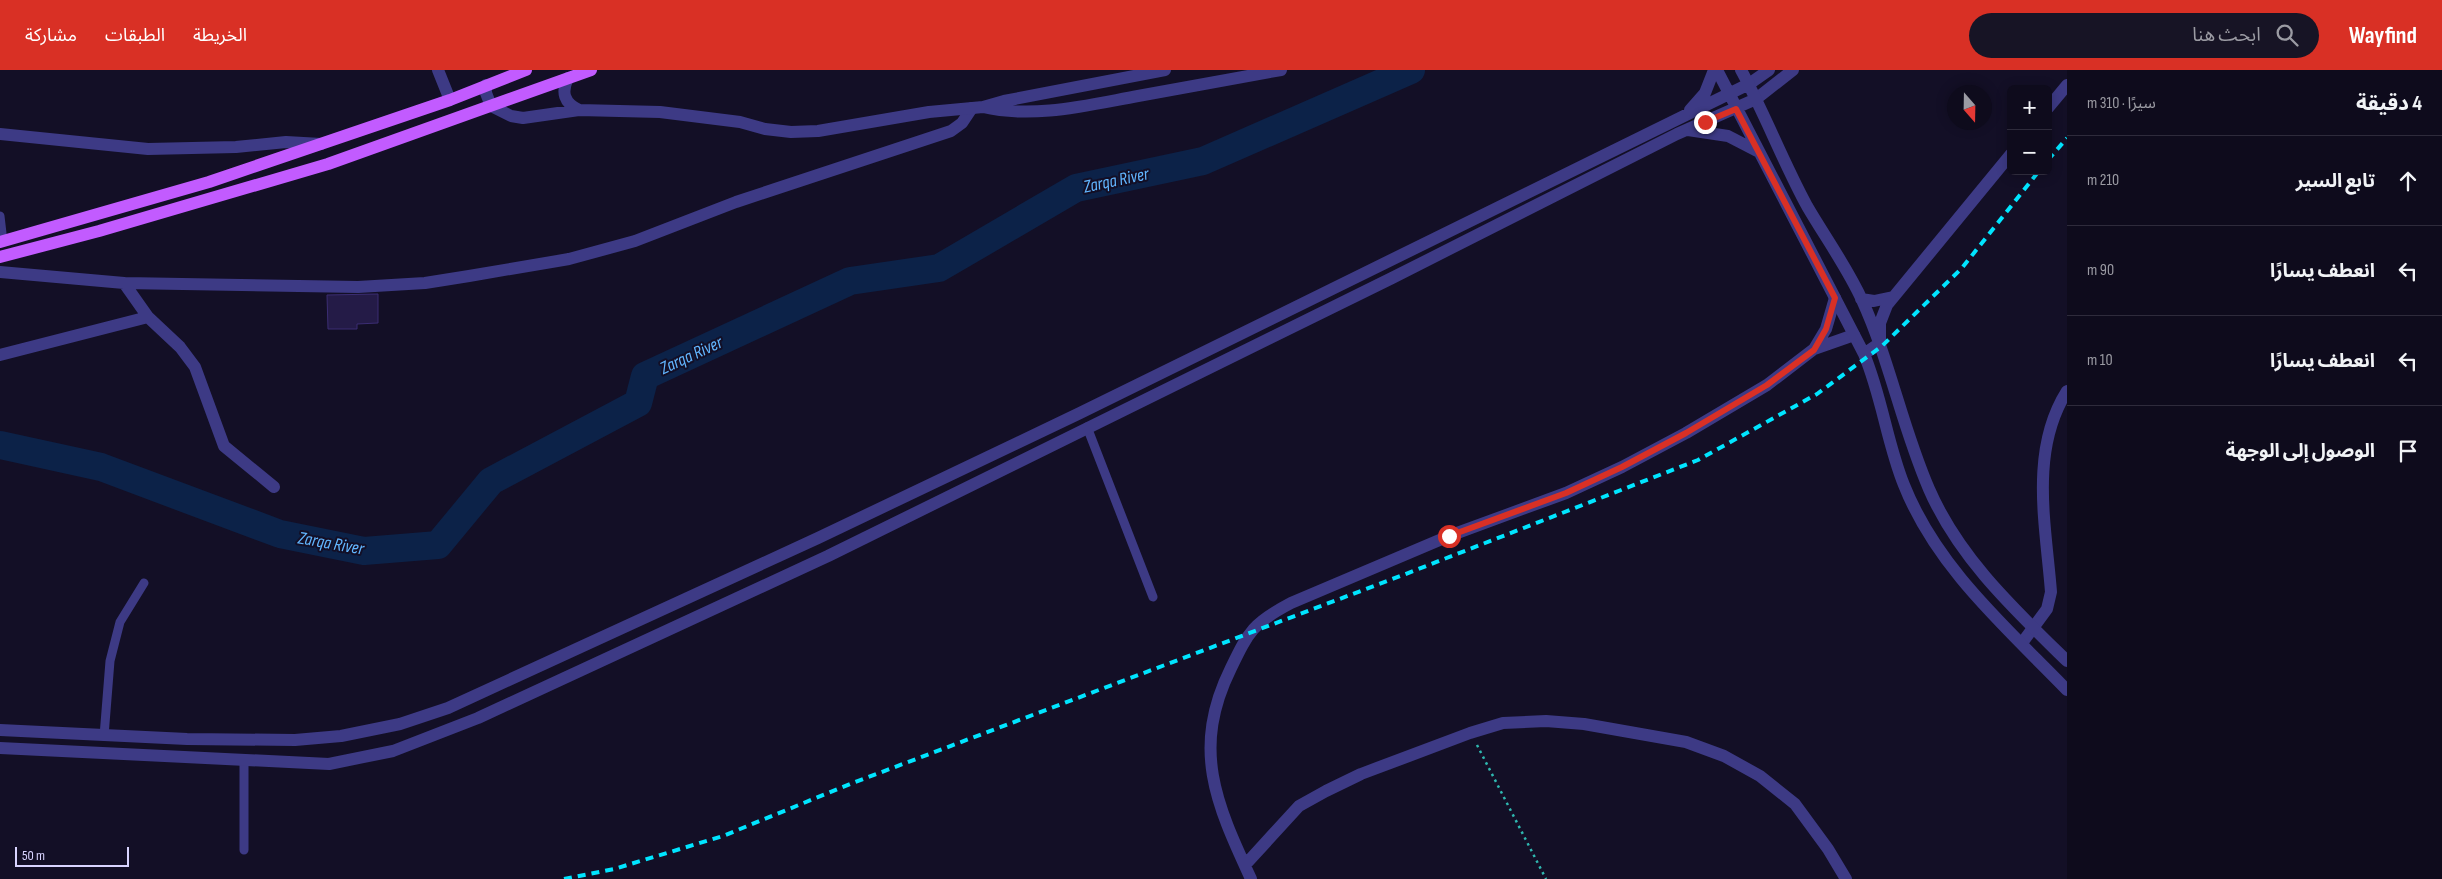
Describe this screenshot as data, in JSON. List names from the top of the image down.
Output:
{
  "water": ["Zarqa River"],
  "scale_bar": "50 m",
  "north": "bottom",
  "page": {
    "header": "Wayfind",
    "search": "ابحث هنا",
    "nav": ["الخريطة", "الطبقات", "مشاركة"],
    "heading": ["4 دقيقة", "سيرًا · 310 m"],
    "map_buttons": ["+", "−"],
    "list": [
      ["تابع السير", "210 m"],
      ["انعطف يسارًا", "90 m"],
      ["انعطف يسارًا", "10 m"],
      "الوصول إلى الوجهة"
    ],
    "scale": "50 m"
  }
}
